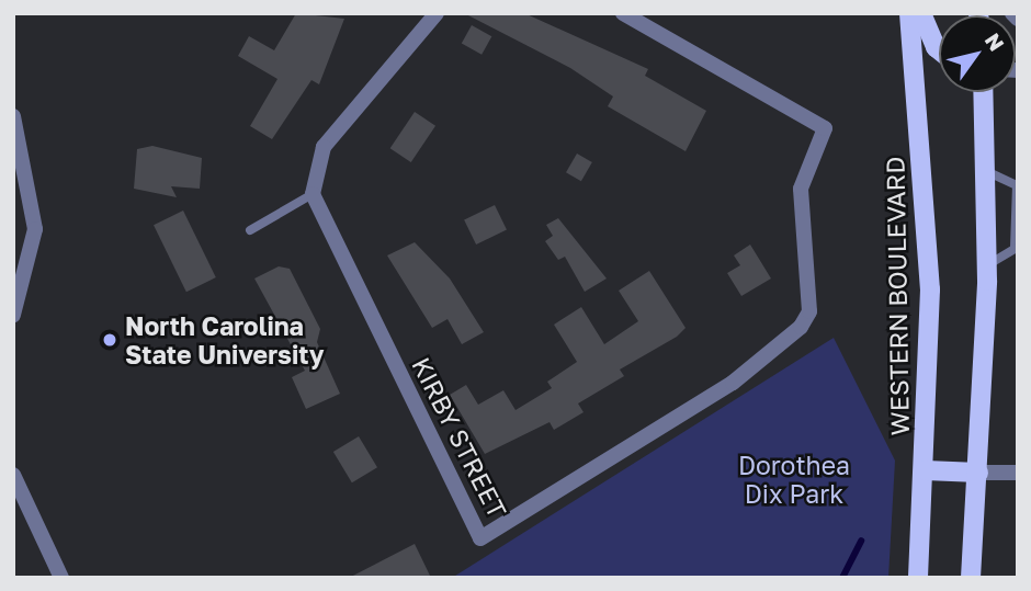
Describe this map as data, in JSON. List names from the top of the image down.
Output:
{
  "streets": {
    "main road": ["WESTERN BOULEVARD"],
    "street": ["KIRBY STREET"]
  },
  "parks": ["Dorothea Dix Park"],
  "places": ["North Carolina State University"],
  "north": "top right"
}
